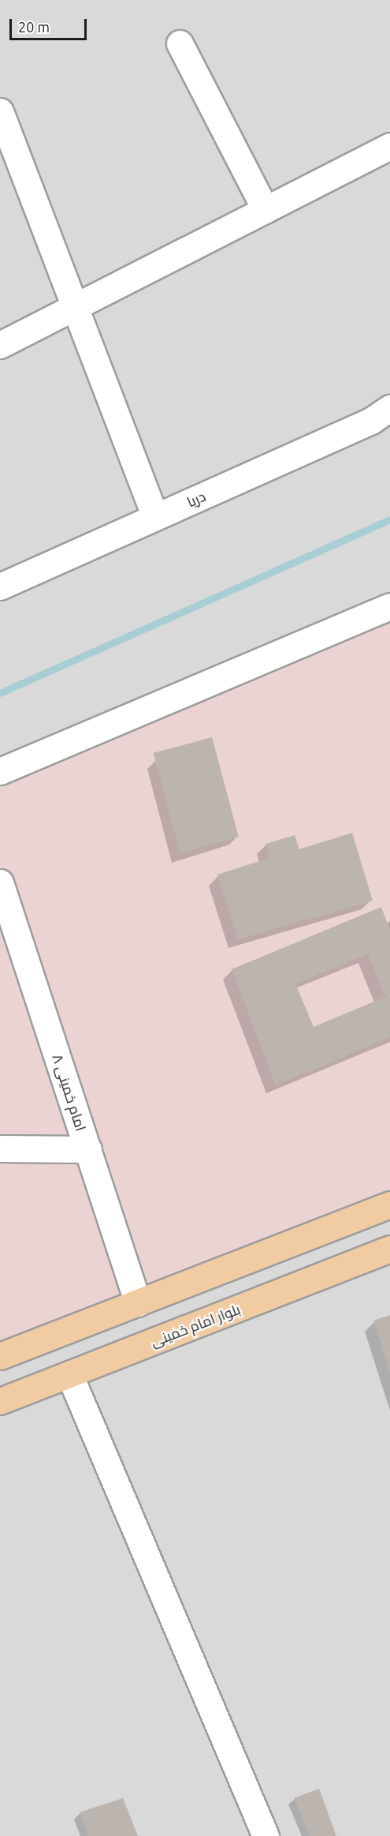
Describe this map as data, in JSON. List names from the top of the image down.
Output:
{
  "streets": {
    "main road": ["بلوار امام خمینی"],
    "street": ["دریا", "امام خمینی ۸"]
  },
  "scale_bar": "20 m"
}
